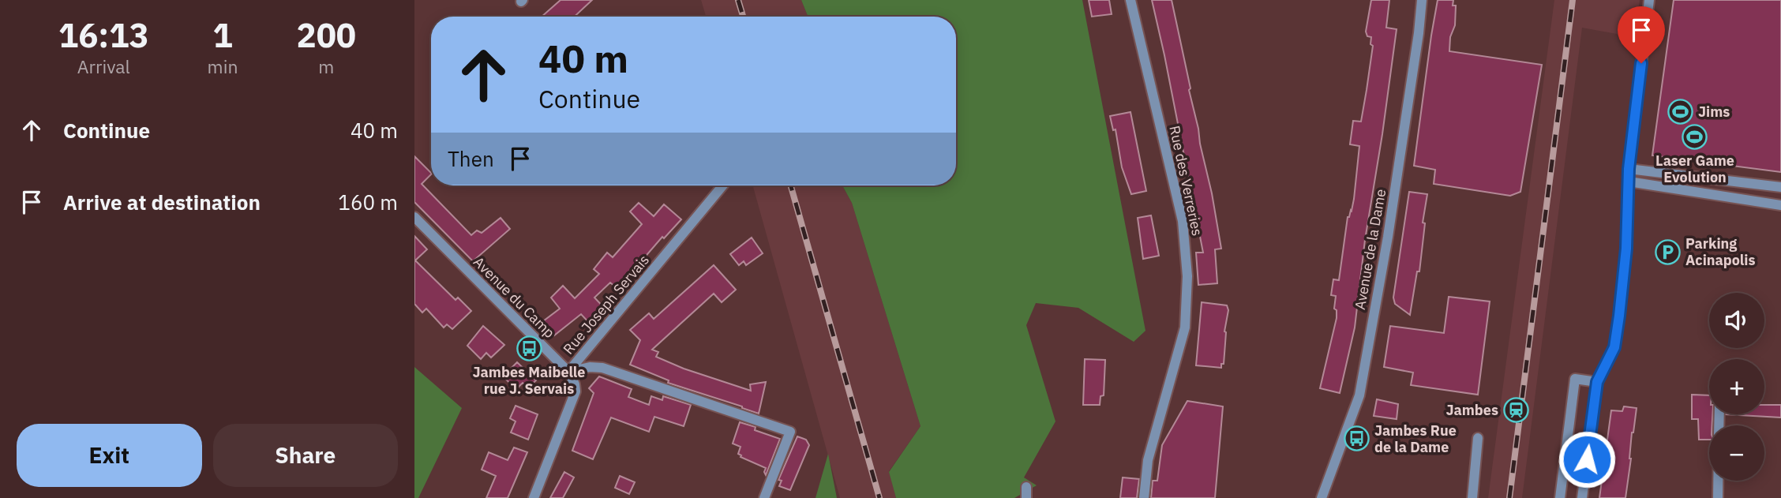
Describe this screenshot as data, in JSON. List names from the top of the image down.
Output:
{
  "streets": {
    "street": [
      "Rue des Verreries",
      "Avenue de la Dame",
      "Avenue du Camp",
      "Rue Joseph Servais"
    ]
  },
  "crossings": [
    ["Avenue du Camp", "Rue Joseph Servais"]
  ],
  "places": {
    "sports": ["Jims", "Laser Game Evolution"],
    "parking": ["Parking Acinapolis"],
    "bus stop": ["Jambes Maibelle rue J. Servais", "Jambes Rue de la Dame"],
    "station": ["Jambes"]
  },
  "page": {
    "eta": [
      "16:13",
      "Arrival",
      "1",
      "min",
      "200",
      "m"
    ],
    "turn": ["40 m", "Continue"],
    "list": [
      {
        "name": "Continue",
        "value": "40 m"
      },
      {
        "name": "Arrive at destination",
        "value": "160 m"
      }
    ],
    "then": "Then",
    "map_buttons": ["+", "−"],
    "buttons": ["Exit", "Share"]
  }
}
